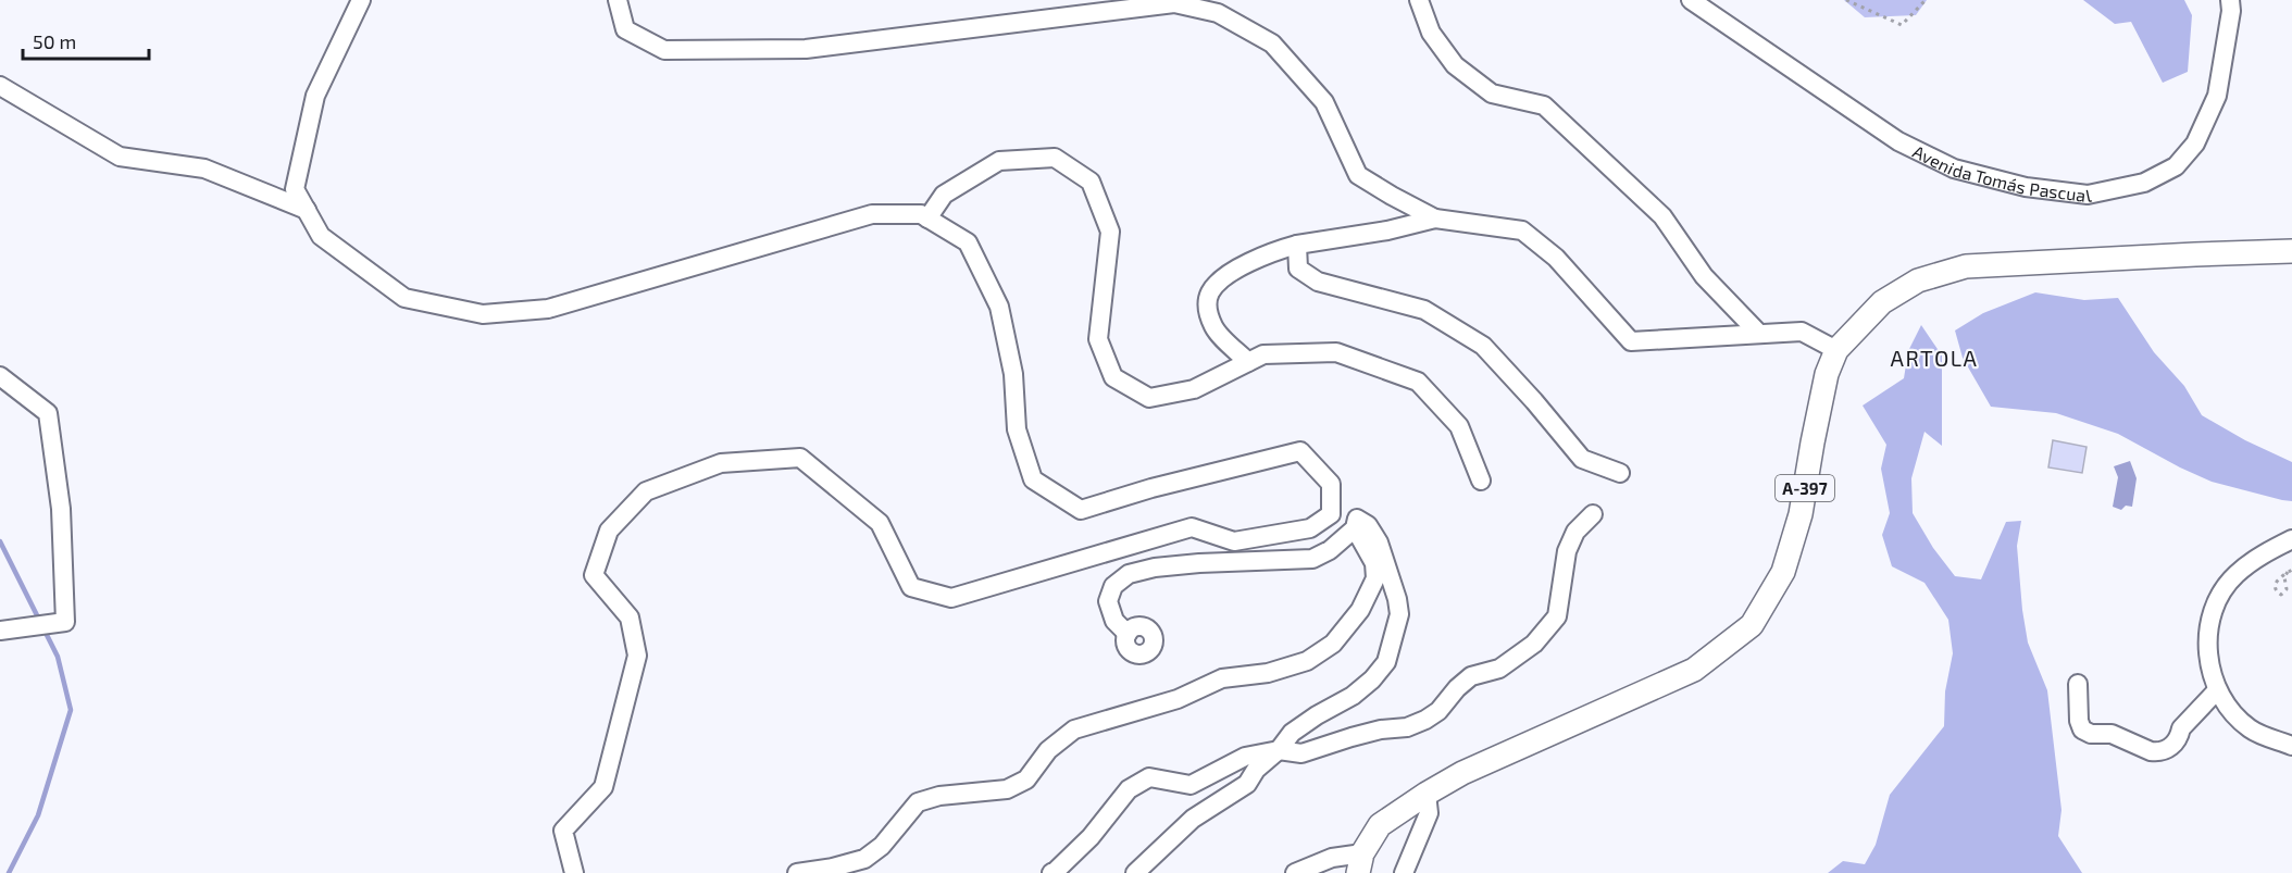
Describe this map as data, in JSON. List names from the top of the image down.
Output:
{
  "streets": {
    "main road": ["A-397"],
    "street": ["Avenida Tomás Pascual"]
  },
  "districts": ["ARTOLA"],
  "scale_bar": "50 m"
}
